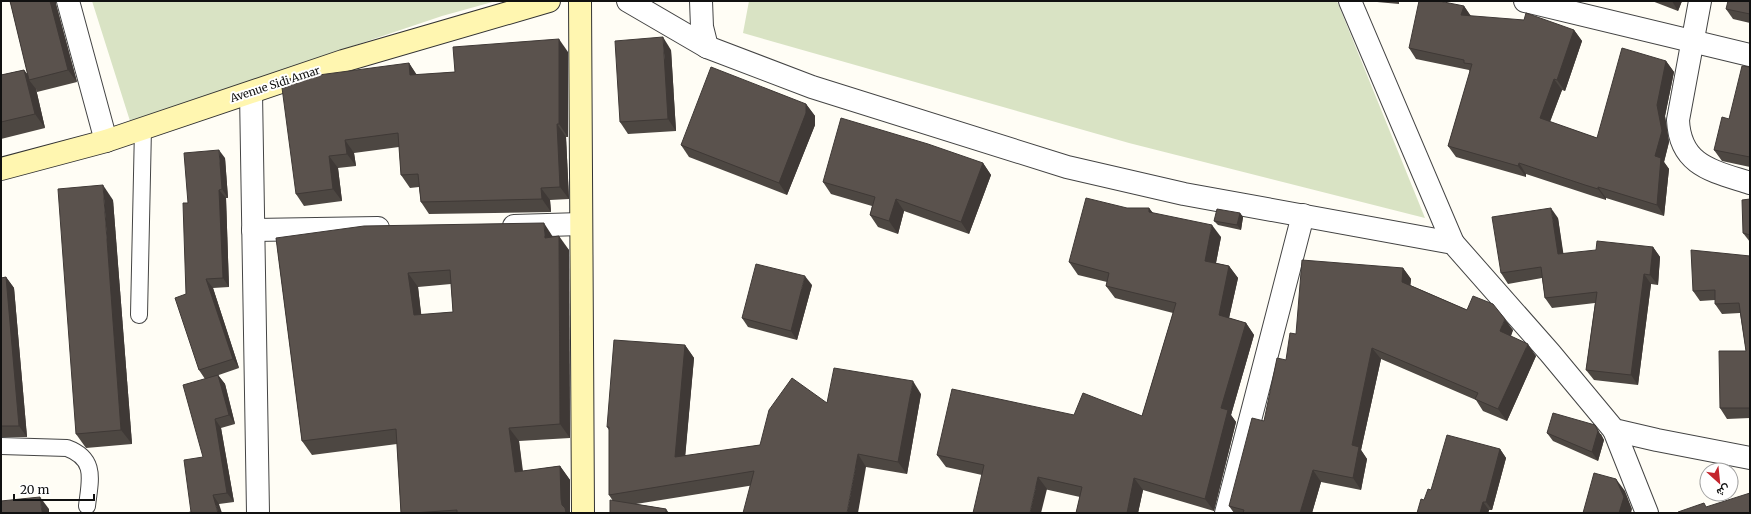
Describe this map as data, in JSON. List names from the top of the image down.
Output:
{
  "streets": {
    "street": ["Avenue Sidi Amar"]
  },
  "scale_bar": "20 m",
  "north": "bottom right"
}
